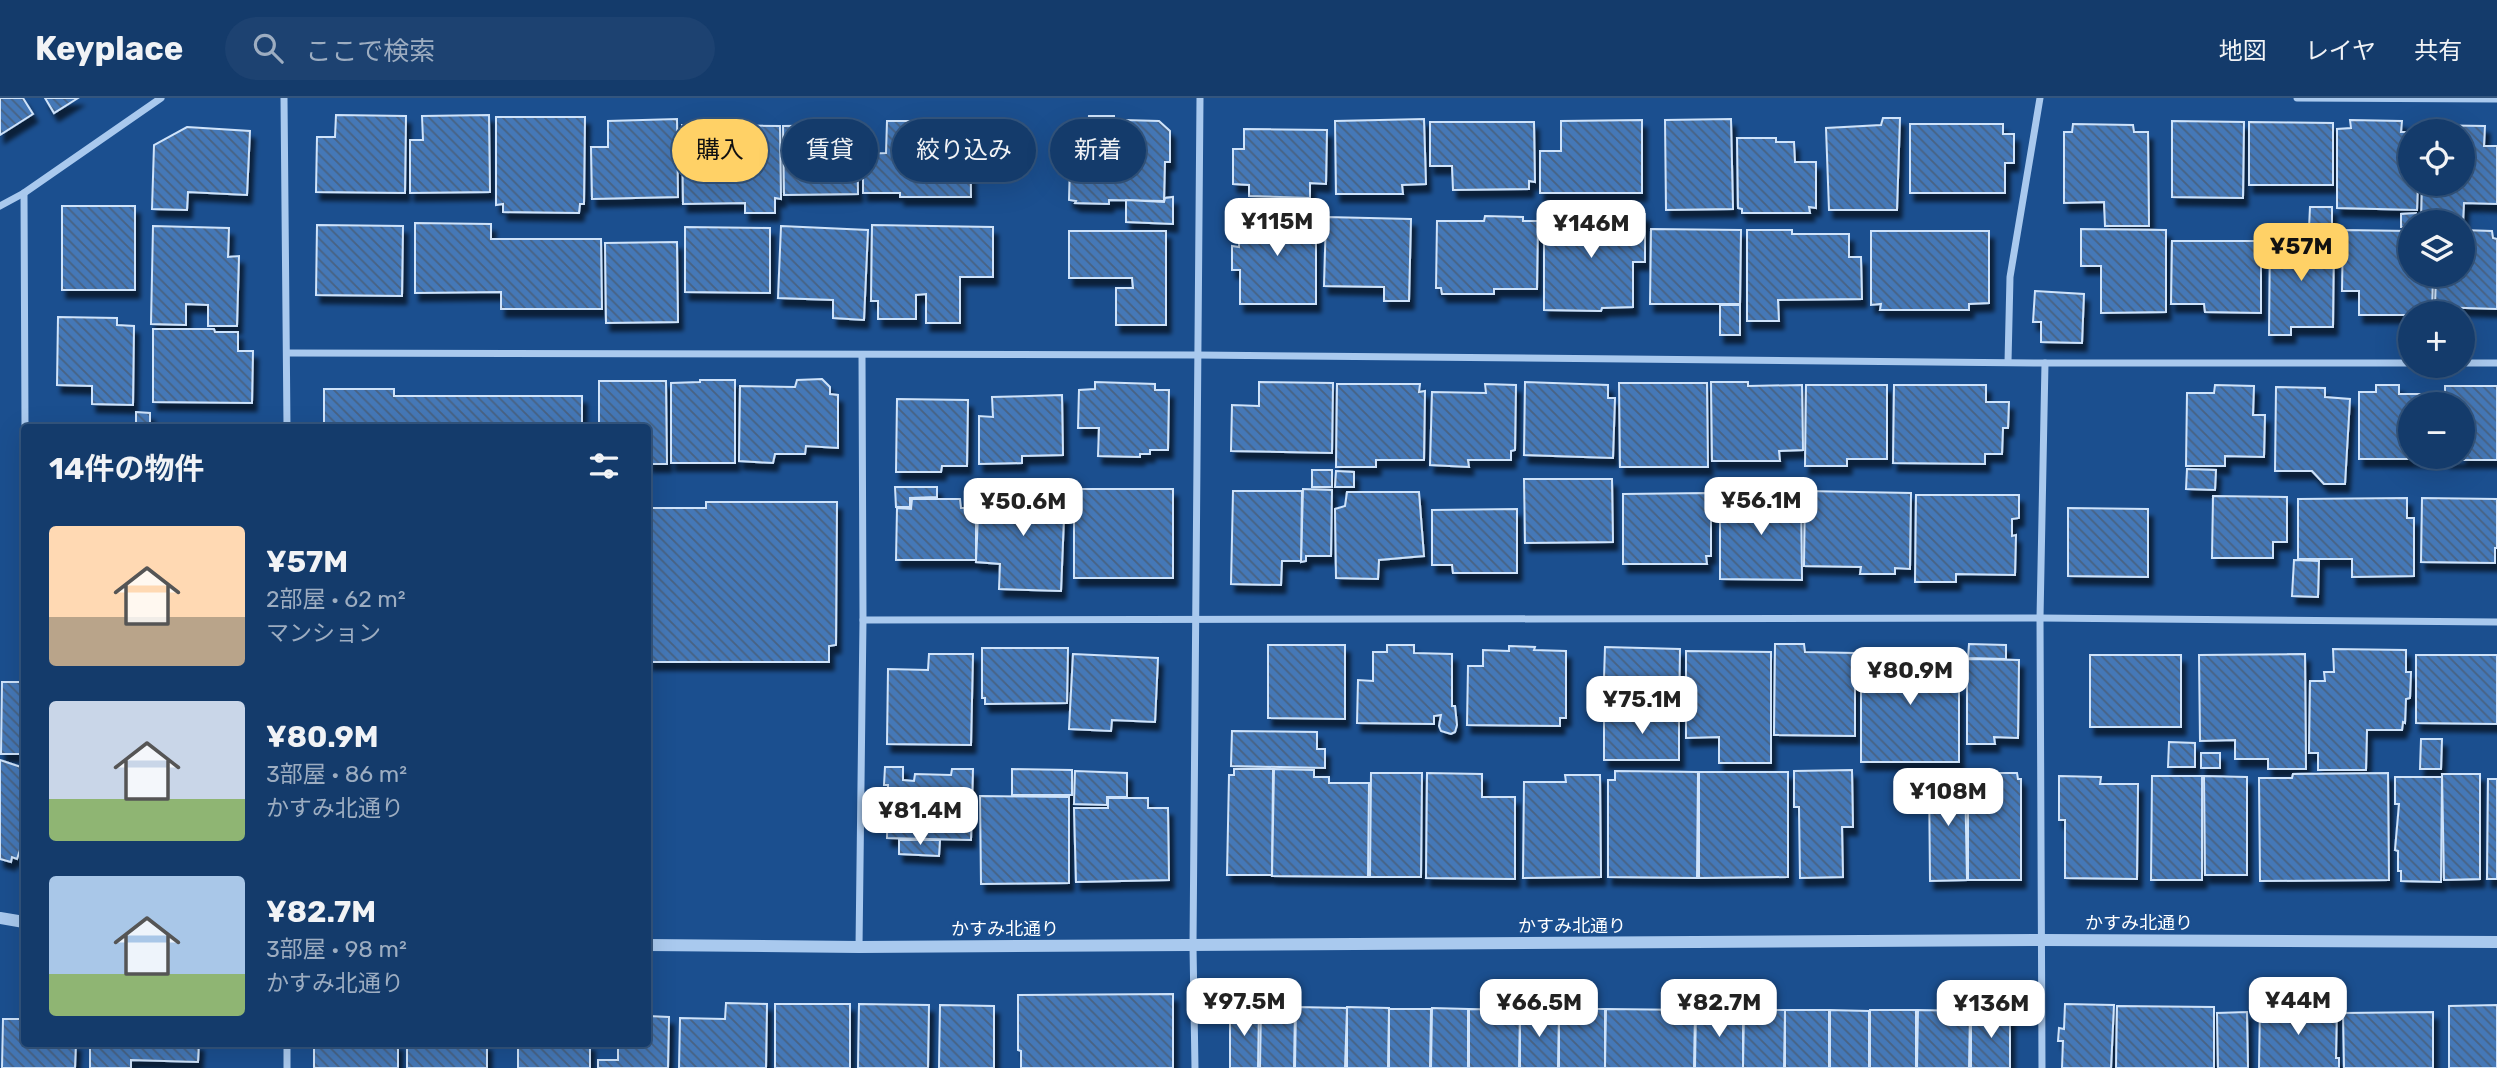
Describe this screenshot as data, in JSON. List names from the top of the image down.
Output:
{
  "streets": {
    "street": ["かすみ北通り"]
  },
  "page": {
    "header": "Keyplace",
    "search": "ここで検索",
    "nav": ["地図", "レイヤ", "共有"],
    "map_buttons": ["+", "−"],
    "chip": [
      "購入",
      "賃貸",
      "絞り込み",
      "新着"
    ],
    "price": [
      "¥115M",
      "¥146M",
      "¥57M",
      "¥56.1M",
      "¥50.6M",
      "¥80.9M",
      "¥75.1M",
      "¥108M",
      "¥81.4M",
      "¥44M",
      "¥97.5M",
      "¥66.5M",
      "¥82.7M",
      "¥136M"
    ],
    "heading": "14件の物件",
    "list": [
      {
        "name": "¥57M",
        "note": "2部屋 · 62 m² · マンション"
      },
      {
        "name": "¥80.9M",
        "note": "3部屋 · 86 m² · かすみ北通り"
      },
      {
        "name": "¥82.7M",
        "note": "3部屋 · 98 m² · かすみ北通り"
      }
    ]
  }
}
